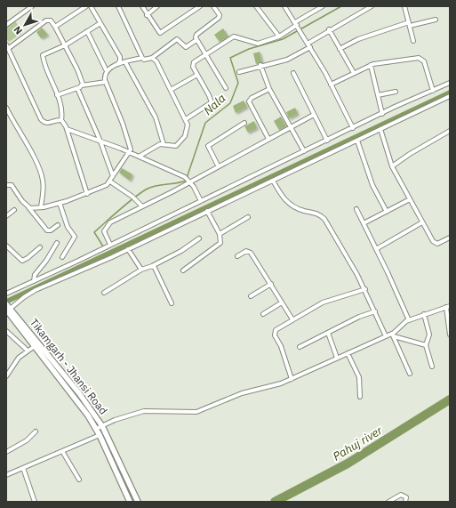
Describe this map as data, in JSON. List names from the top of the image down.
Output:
{
  "streets": {
    "street": ["Tikamgarh - Jhansi Road"]
  },
  "water": ["Nala", "Pahuj river"],
  "north": "bottom left"
}
